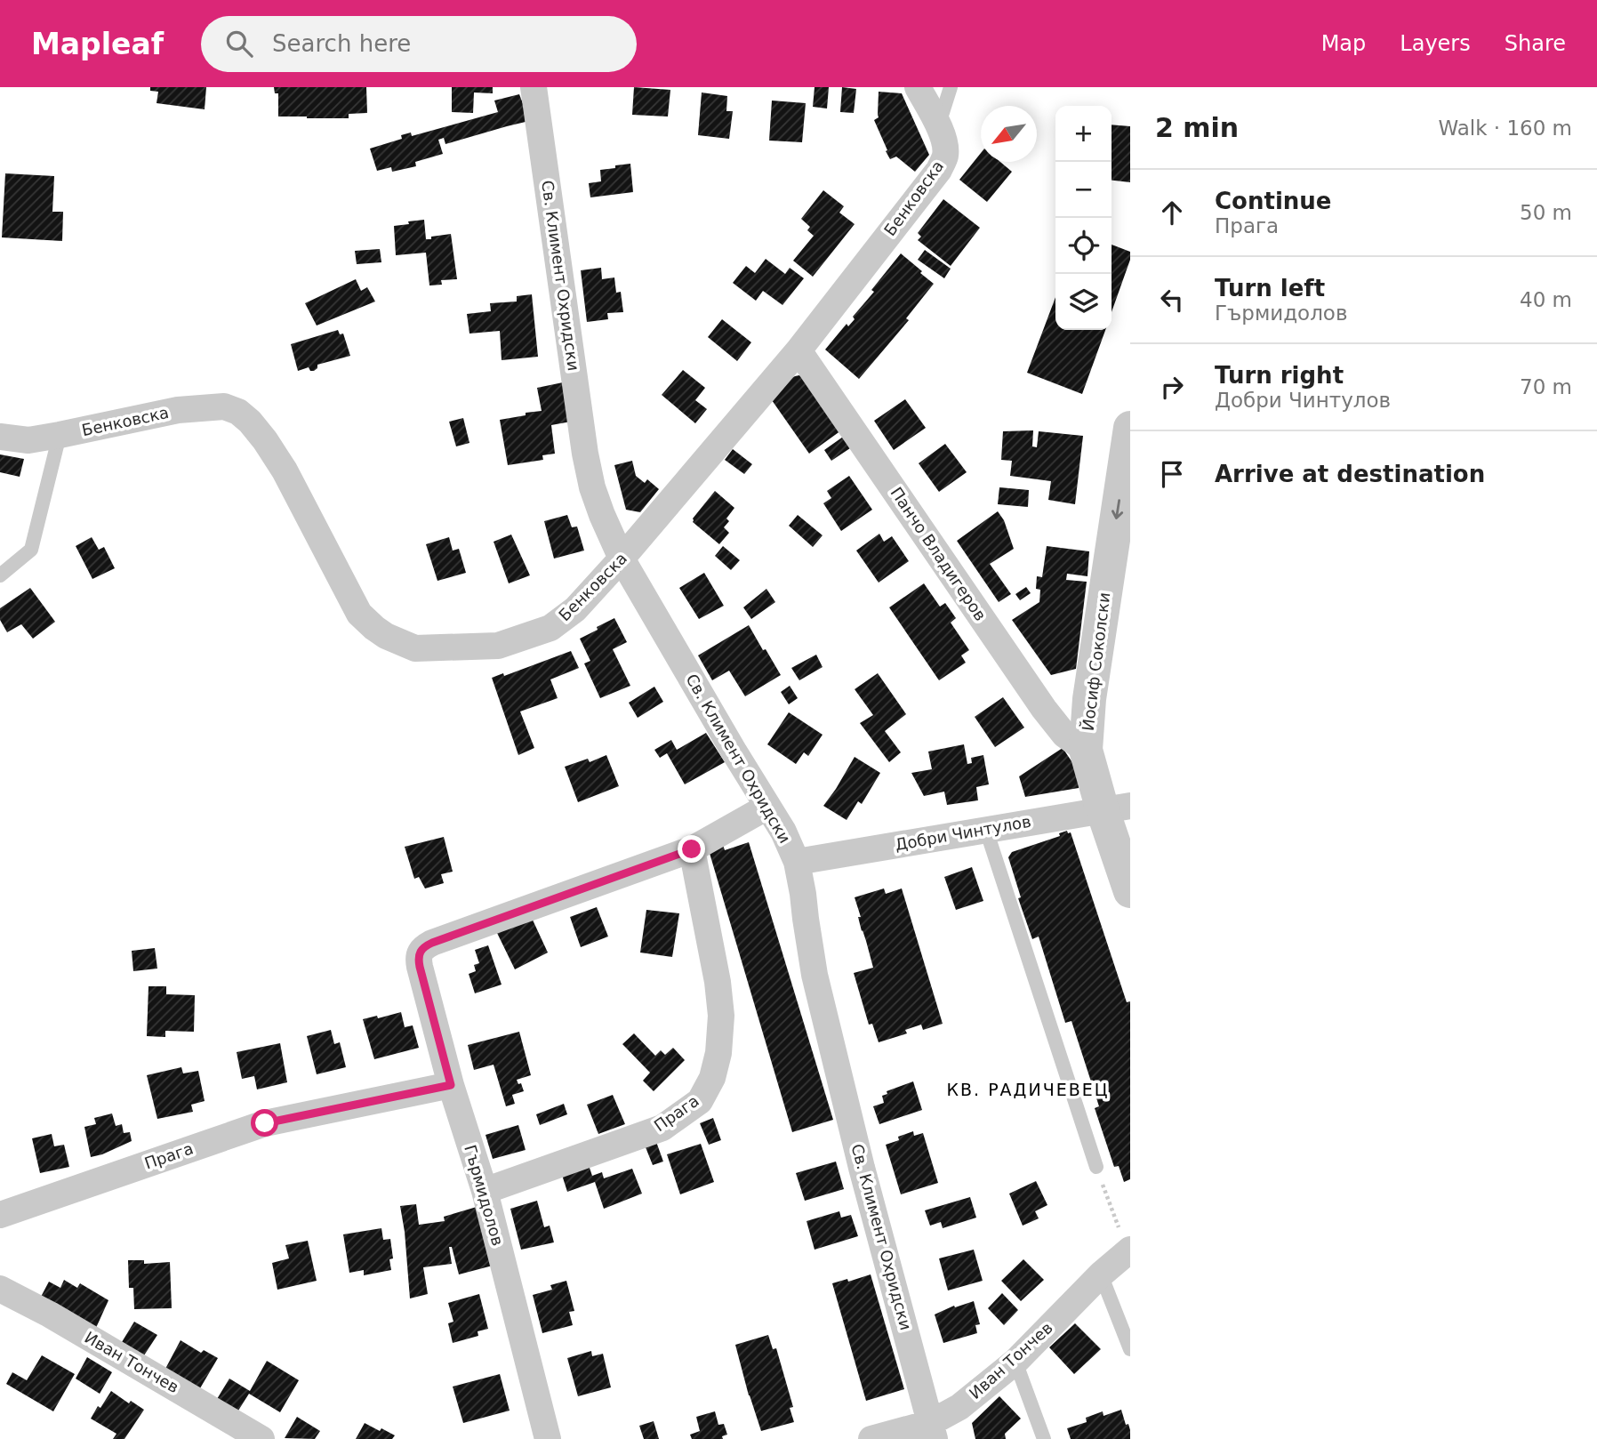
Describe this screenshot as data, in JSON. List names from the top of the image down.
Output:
{
  "streets": {
    "street": [
      "Бенковска",
      "Св. Климент Охридски",
      "Панчо Владигеров",
      "Йосиф Соколски",
      "Добри Чинтулов",
      "Прага",
      "Гърмидолов",
      "Иван Тончев"
    ]
  },
  "crossings": [
    ["Бенковска", "Св. Климент Охридски"],
    ["Бенковска", "Панчо Владигеров"],
    ["Св. Климент Охридски", "Добри Чинтулов"],
    ["Св. Климент Охридски", "Иван Тончев"],
    ["Панчо Владигеров", "Йосиф Соколски"],
    ["Йосиф Соколски", "Добри Чинтулов"],
    ["Прага", "Гърмидолов"]
  ],
  "one_way": ["Йосиф Соколски"],
  "districts": ["КВ. РАДИЧЕВЕЦ"],
  "north": "bottom left",
  "page": {
    "header": "Mapleaf",
    "search": "Search here",
    "nav": ["Map", "Layers", "Share"],
    "heading": ["2 min", "Walk · 160 m"],
    "map_buttons": ["+", "−"],
    "list": [
      ["Continue", "Прага", "50 m"],
      ["Turn left", "Гърмидолов", "40 m"],
      ["Turn right", "Добри Чинтулов", "70 m"],
      "Arrive at destination"
    ]
  }
}
